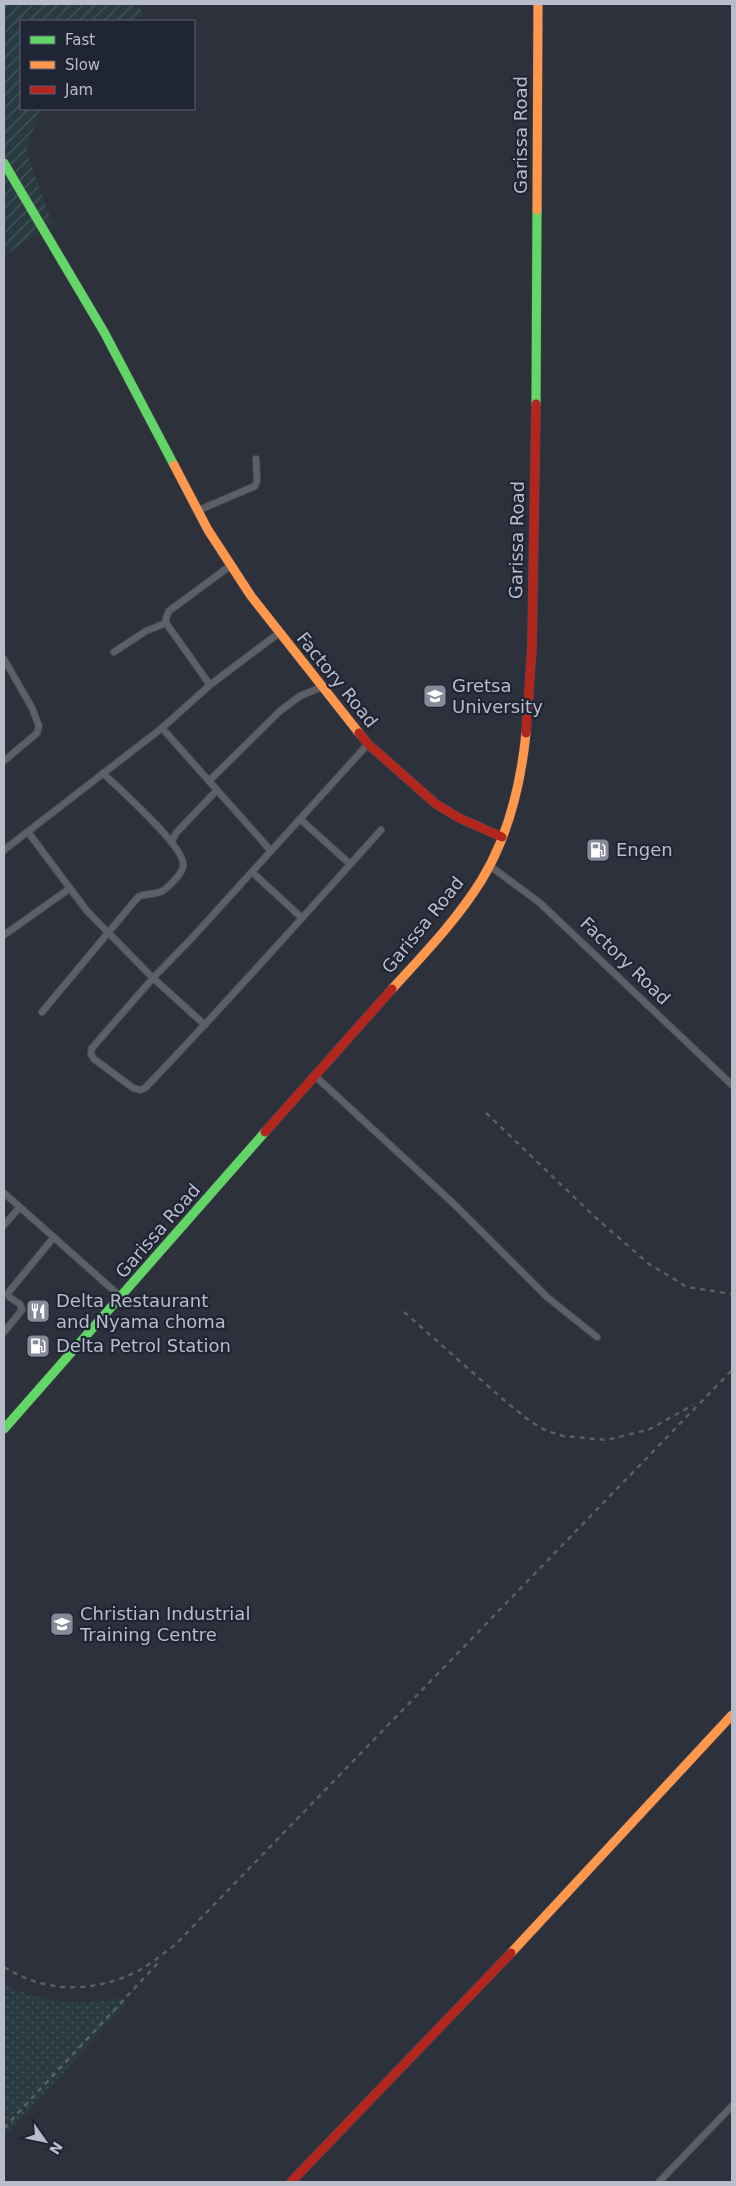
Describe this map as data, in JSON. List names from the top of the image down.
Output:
{
  "streets": {
    "main road": ["Garissa Road", "Factory Road"]
  },
  "crossings": [
    ["Garissa Road", "Factory Road"]
  ],
  "places": {
    "school or university": ["Gretsa University", "Christian Industrial Training Centre"],
    "fuel station": ["Engen", "Delta Petrol Station"],
    "restaurant": ["Delta Restaurant and Nyama choma"]
  },
  "legend": ["Fast", "Slow", "Jam"],
  "north": "bottom right"
}
